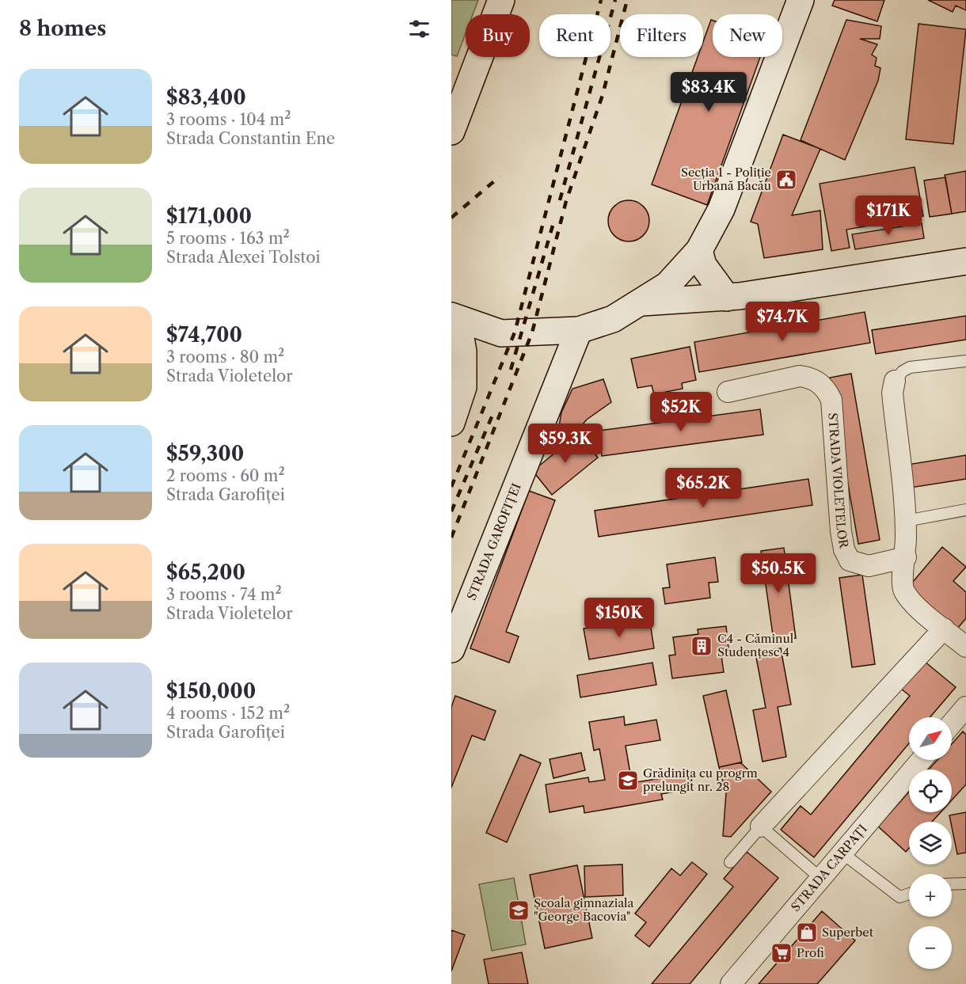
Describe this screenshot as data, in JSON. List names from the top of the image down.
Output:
{
  "streets": {
    "street": ["STRADA VIOLETELOR", "STRADA GAROFIȚEI", "STRADA CARPAȚI"]
  },
  "places": {
    "public building": ["Secția 1 - Poliție Urbană Bacău"],
    "building": ["C4 - Căminul Studențesc 4"],
    "school or university": ["Grădinița cu progrm prelungit nr. 28", "Școala gimnaziala \"George Bacovia\""],
    "shop": ["Superbet"],
    "supermarket": ["Profi"]
  },
  "north": "top right",
  "page": {
    "heading": "8 homes",
    "chip": [
      "Buy",
      "Rent",
      "Filters",
      "New"
    ],
    "list": [
      {
        "name": "$83,400",
        "note": "3 rooms · 104 m² · Strada Constantin Ene"
      },
      {
        "name": "$171,000",
        "note": "5 rooms · 163 m² · Strada Alexei Tolstoi"
      },
      {
        "name": "$74,700",
        "note": "3 rooms · 80 m² · Strada Violetelor"
      },
      {
        "name": "$59,300",
        "note": "2 rooms · 60 m² · Strada Garofiței"
      },
      {
        "name": "$65,200",
        "note": "3 rooms · 74 m² · Strada Violetelor"
      },
      {
        "name": "$150,000",
        "note": "4 rooms · 152 m² · Strada Garofiței"
      }
    ],
    "price": [
      "$83.4K",
      "$171K",
      "$74.7K",
      "$52K",
      "$59.3K",
      "$65.2K",
      "$50.5K",
      "$150K"
    ],
    "map_buttons": ["+", "−"]
  }
}
